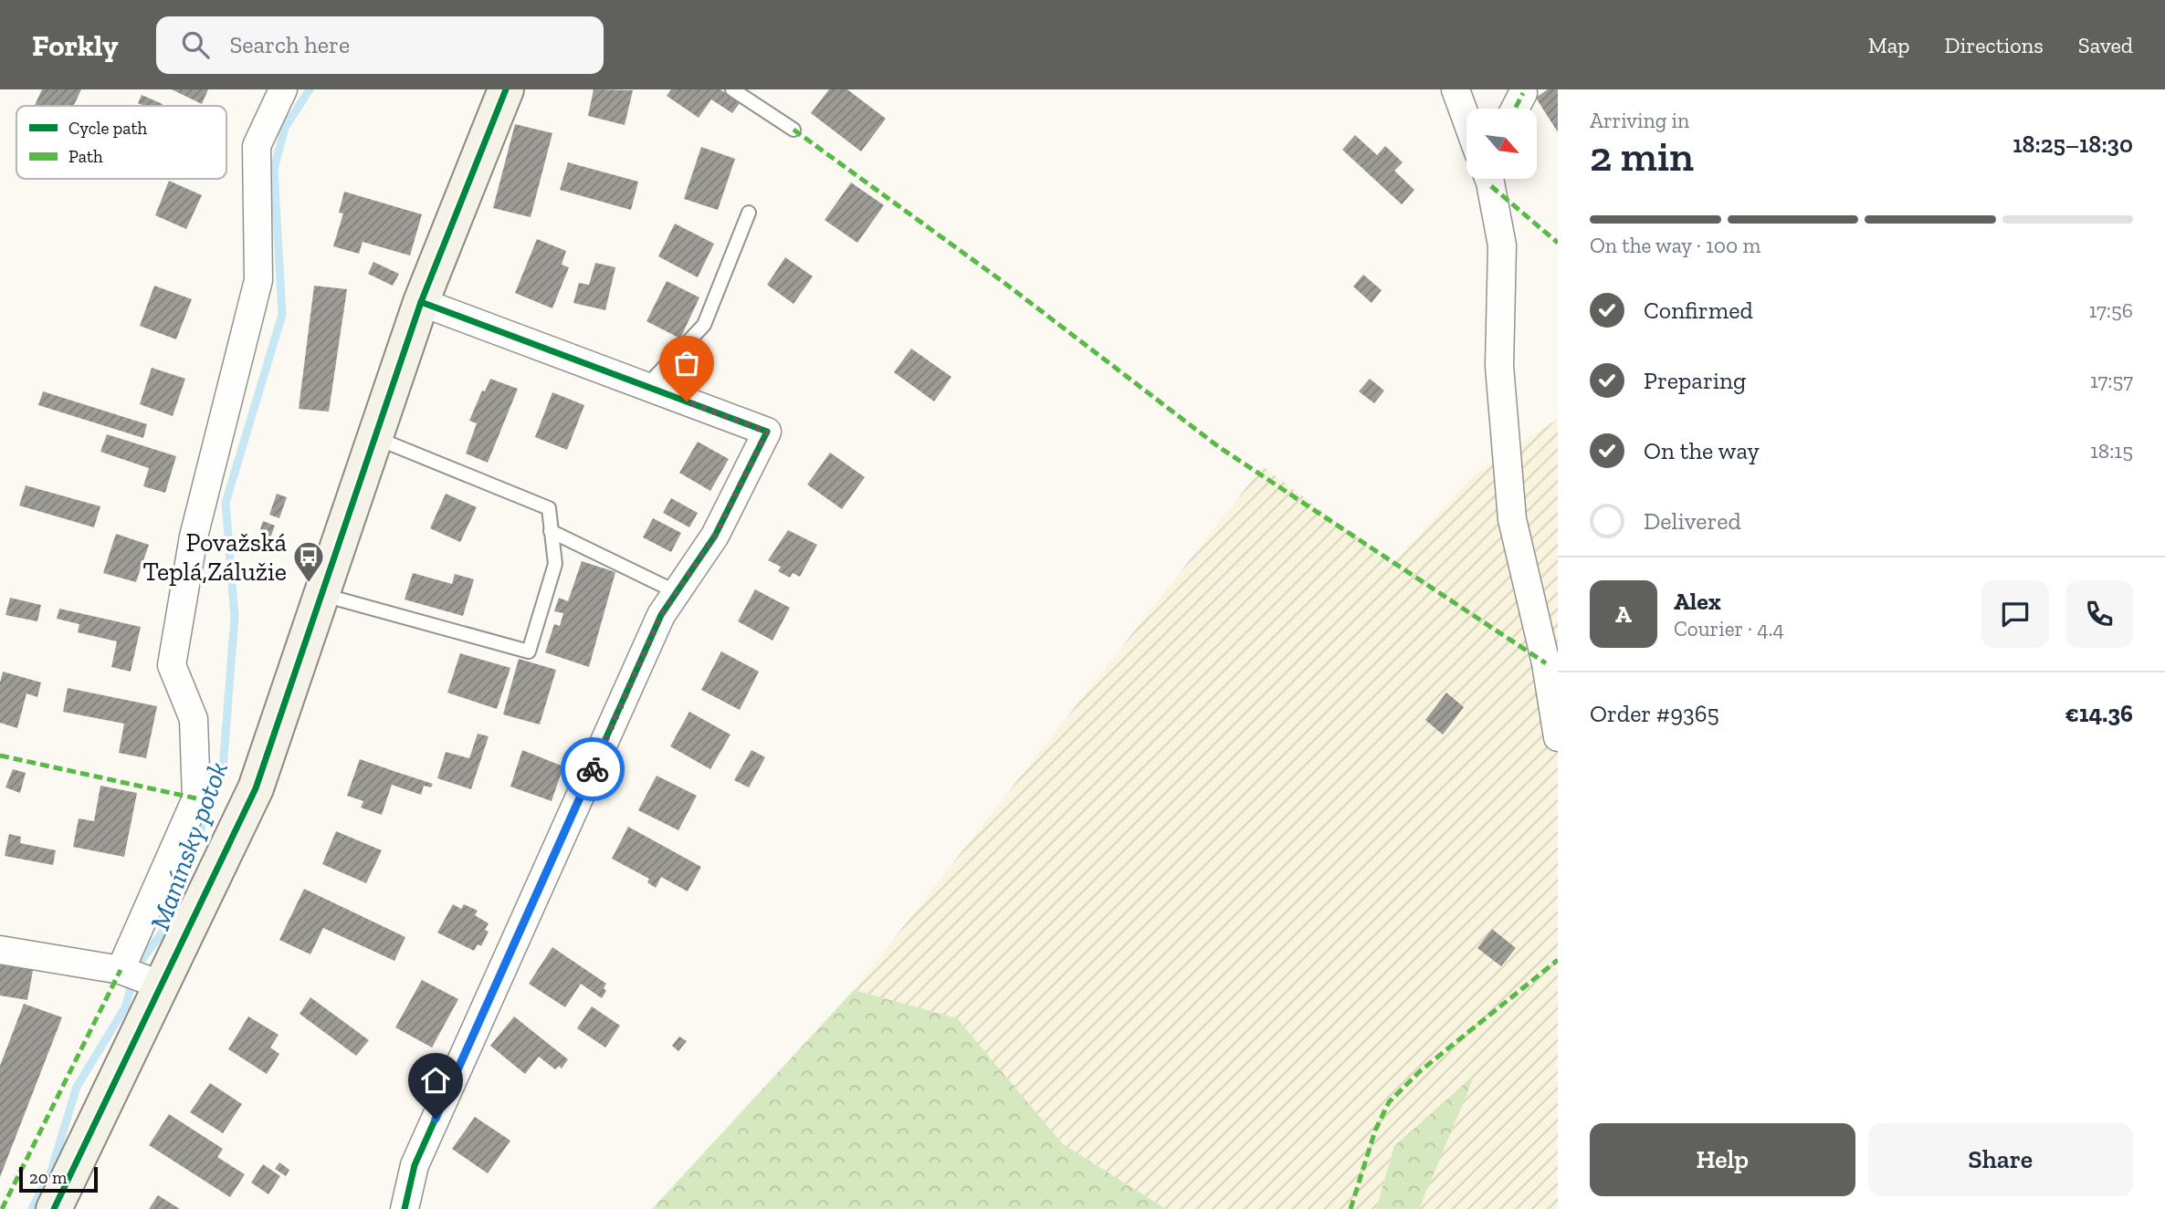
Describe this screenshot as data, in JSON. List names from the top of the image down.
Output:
{
  "water": ["Manínsky potok"],
  "places": {
    "bus stop": ["Považská Teplá,Zálužie"]
  },
  "legend": ["Cycle path", "Path"],
  "scale_bar": "20 m",
  "north": "bottom right",
  "page": {
    "header": "Forkly",
    "search": "Search here",
    "nav": ["Map", "Directions", "Saved"],
    "heading": ["2 min", "Arriving in", "18:25–18:30"],
    "panel": [
      "Alex",
      "Courier · 4.4",
      "Order #9365",
      "€14.36"
    ],
    "bar": "On the way · 100 m",
    "list": [
      ["Confirmed", "17:56"],
      ["Preparing", "17:57"],
      ["On the way", "18:15"],
      "Delivered"
    ],
    "round": "A",
    "buttons": ["Help", "Share"],
    "scale": "20 m"
  }
}
